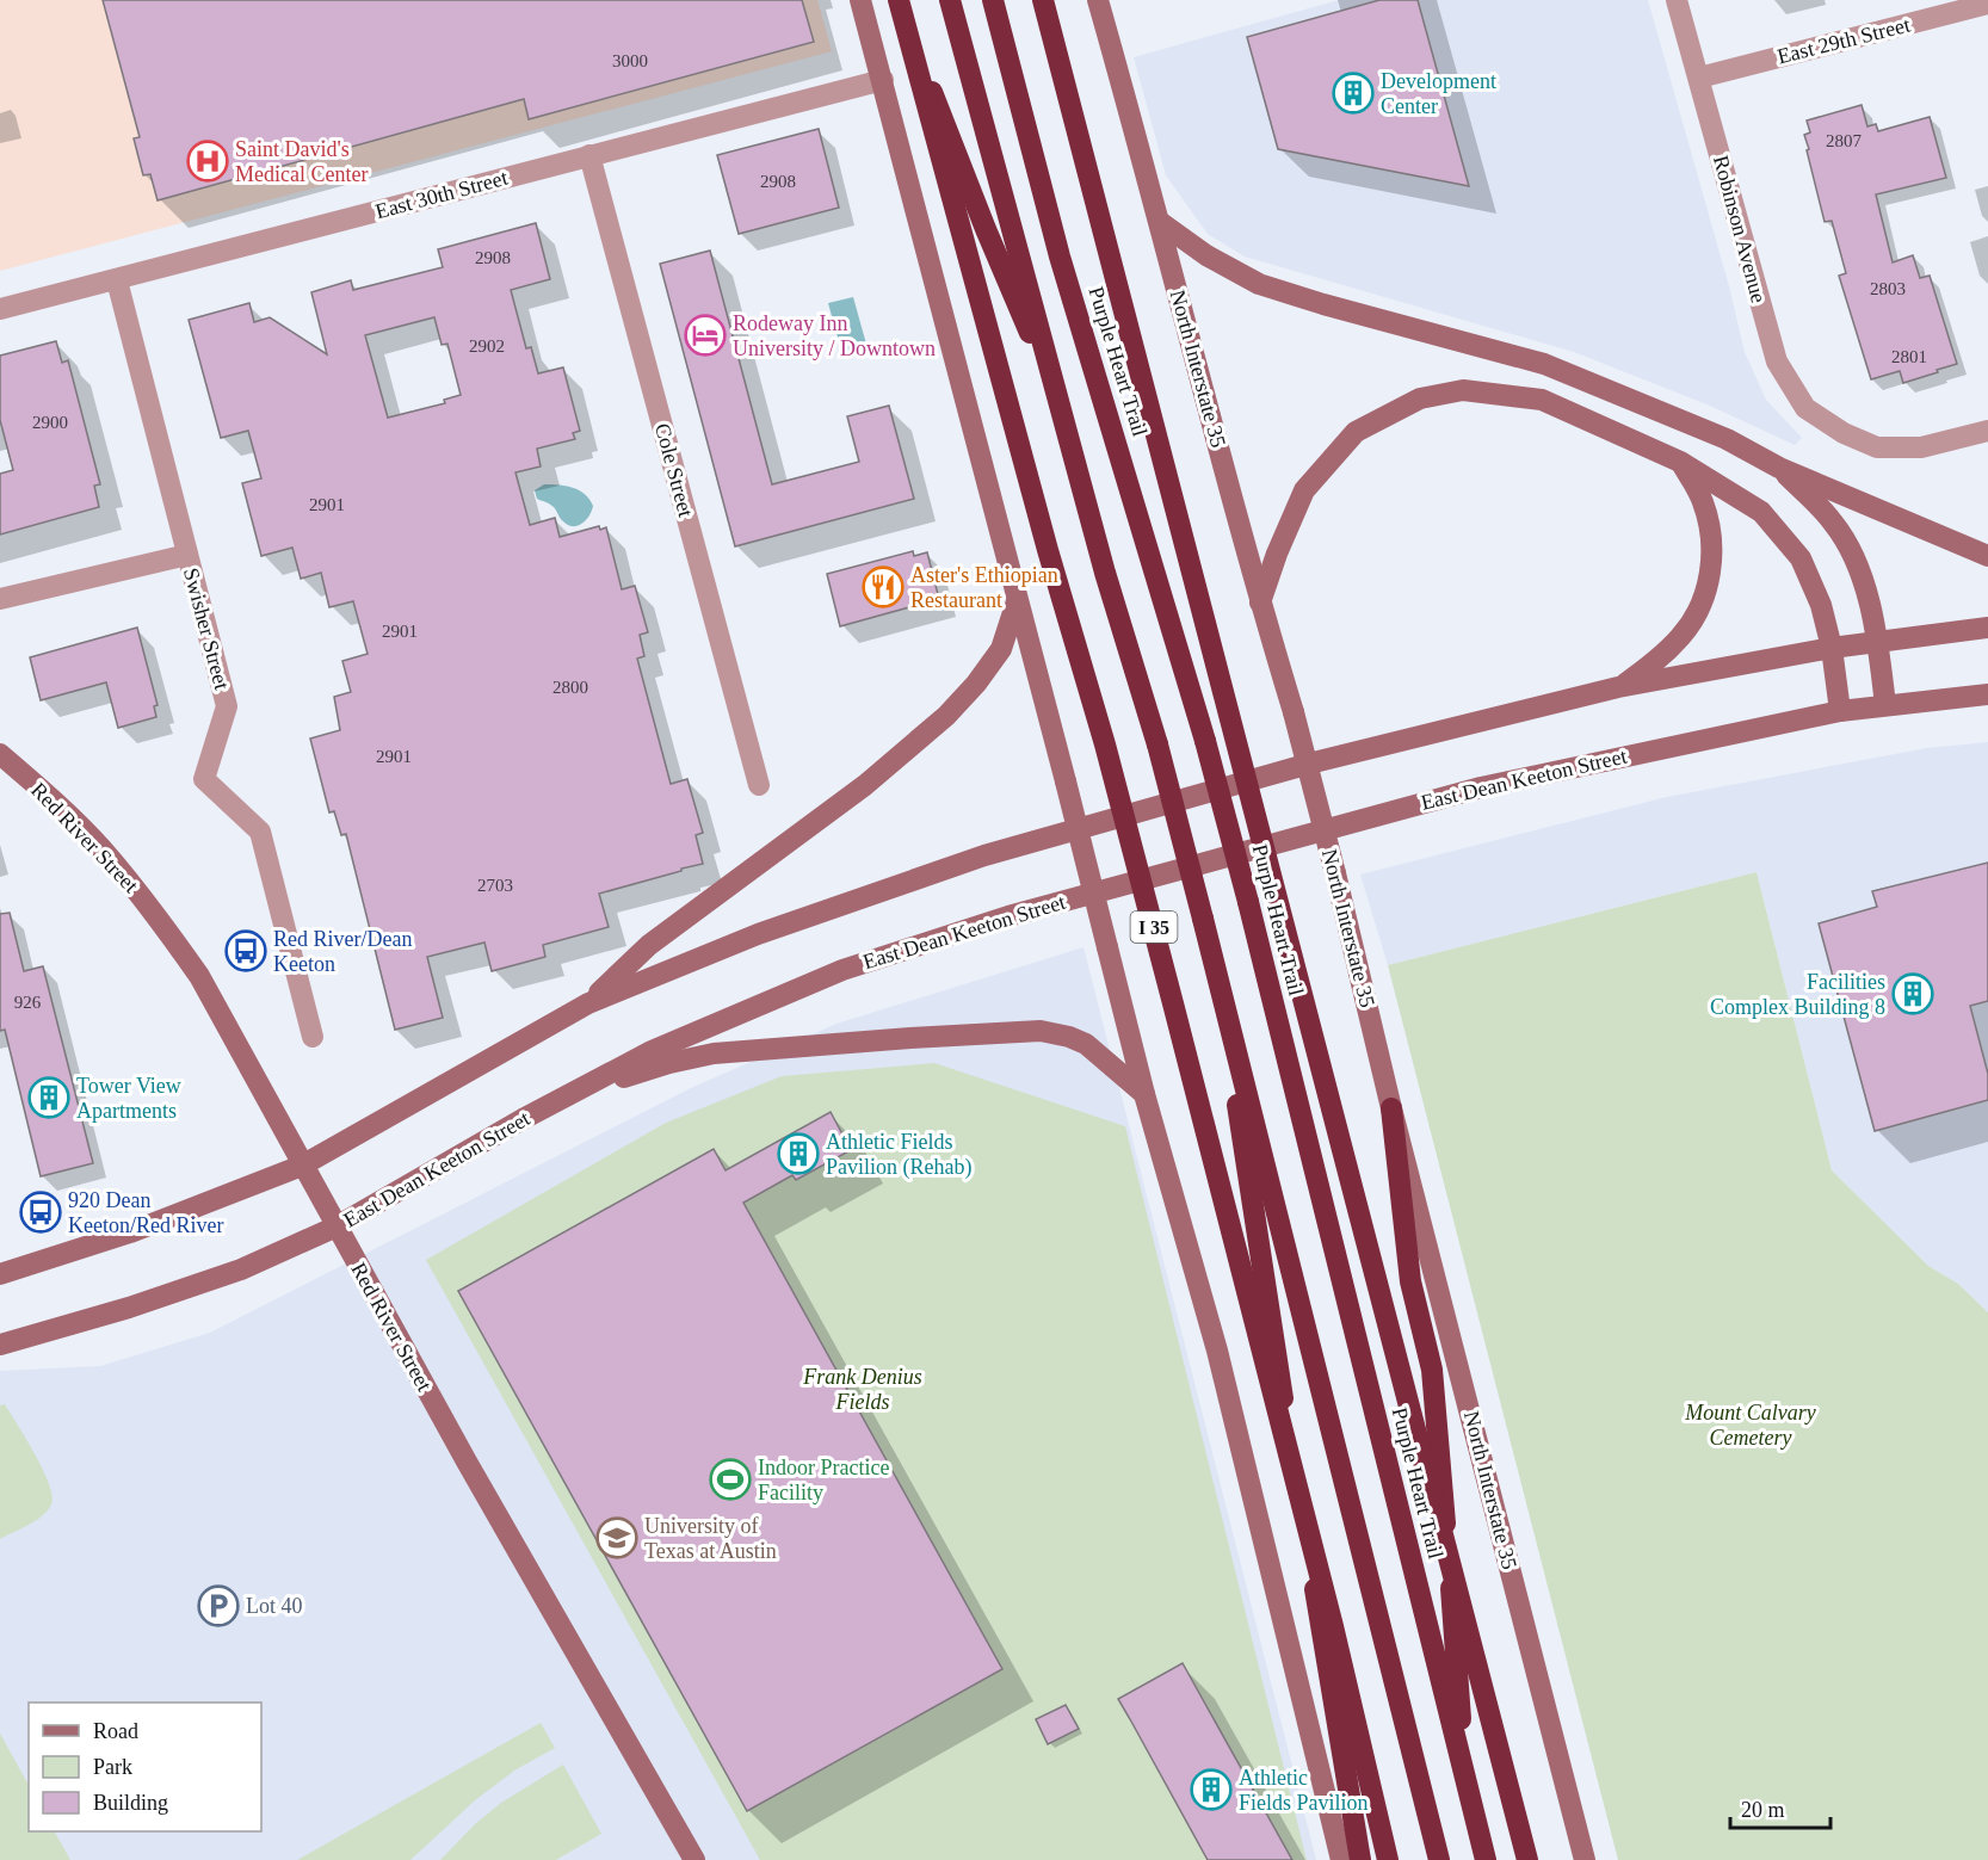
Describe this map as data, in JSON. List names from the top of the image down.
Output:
{
  "streets": {
    "highway": ["Purple Heart Trail", "I 35"],
    "main road": ["North Interstate 35", "East Dean Keeton Street", "Red River Street"],
    "street": [
      "East 29th Street",
      "East 30th Street",
      "Robinson Avenue",
      "Cole Street",
      "Swisher Street"
    ]
  },
  "crossings": [
    ["East 29th Street", "Robinson Avenue"],
    ["East 30th Street", "Cole Street"],
    ["East 30th Street", "Swisher Street"],
    ["East Dean Keeton Street", "Red River Street"]
  ],
  "parks": ["Frank Denius Fields", "Mount Calvary Cemetery"],
  "places": {
    "building": [
      "Development Center",
      "Facilities Complex Building 8",
      "Tower View Apartments",
      "Athletic Fields Pavilion (Rehab)",
      "Athletic Fields Pavilion"
    ],
    "hospital": ["Saint David's Medical Center"],
    "hotel": ["Rodeway Inn University / Downtown"],
    "restaurant": ["Aster's Ethiopian Restaurant"],
    "bus stop": ["Red River/Dean Keeton", "920 Dean Keeton/Red River"],
    "sports": ["Indoor Practice Facility"],
    "school or university": ["University of Texas at Austin"],
    "parking": ["Lot 40"]
  },
  "house_numbers": [
    "3000",
    "2807",
    "2908",
    "2908",
    "2803",
    "2902",
    "2801",
    "2900",
    "2901",
    "2901",
    "2800",
    "2901",
    "2703",
    "926"
  ],
  "legend": ["Road", "Park", "Building"],
  "scale_bar": "20 m"
}
